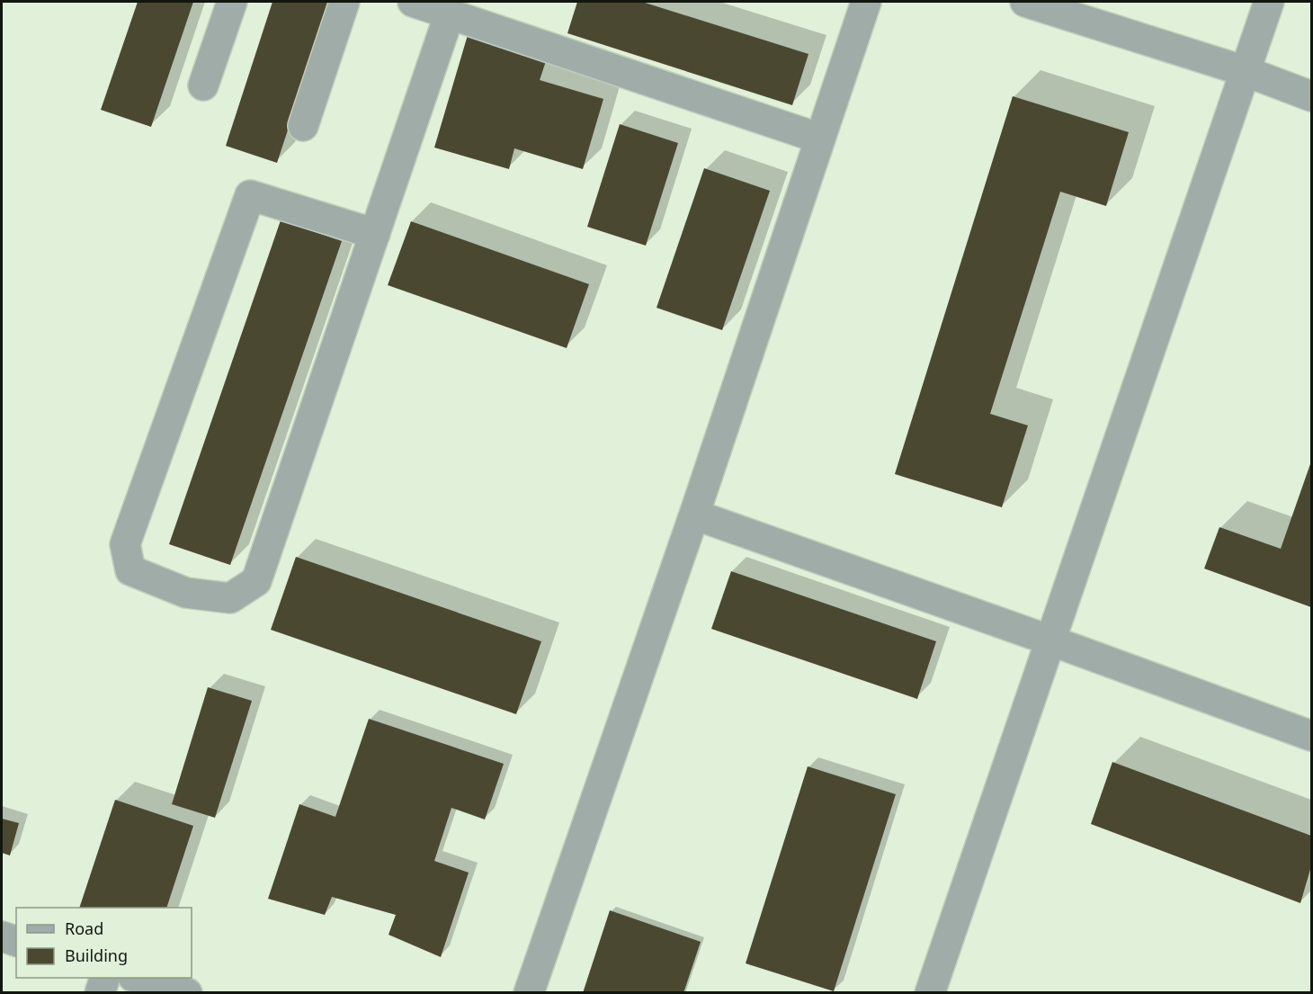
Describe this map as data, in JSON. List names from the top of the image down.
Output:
{
  "legend": ["Road", "Building"]
}
